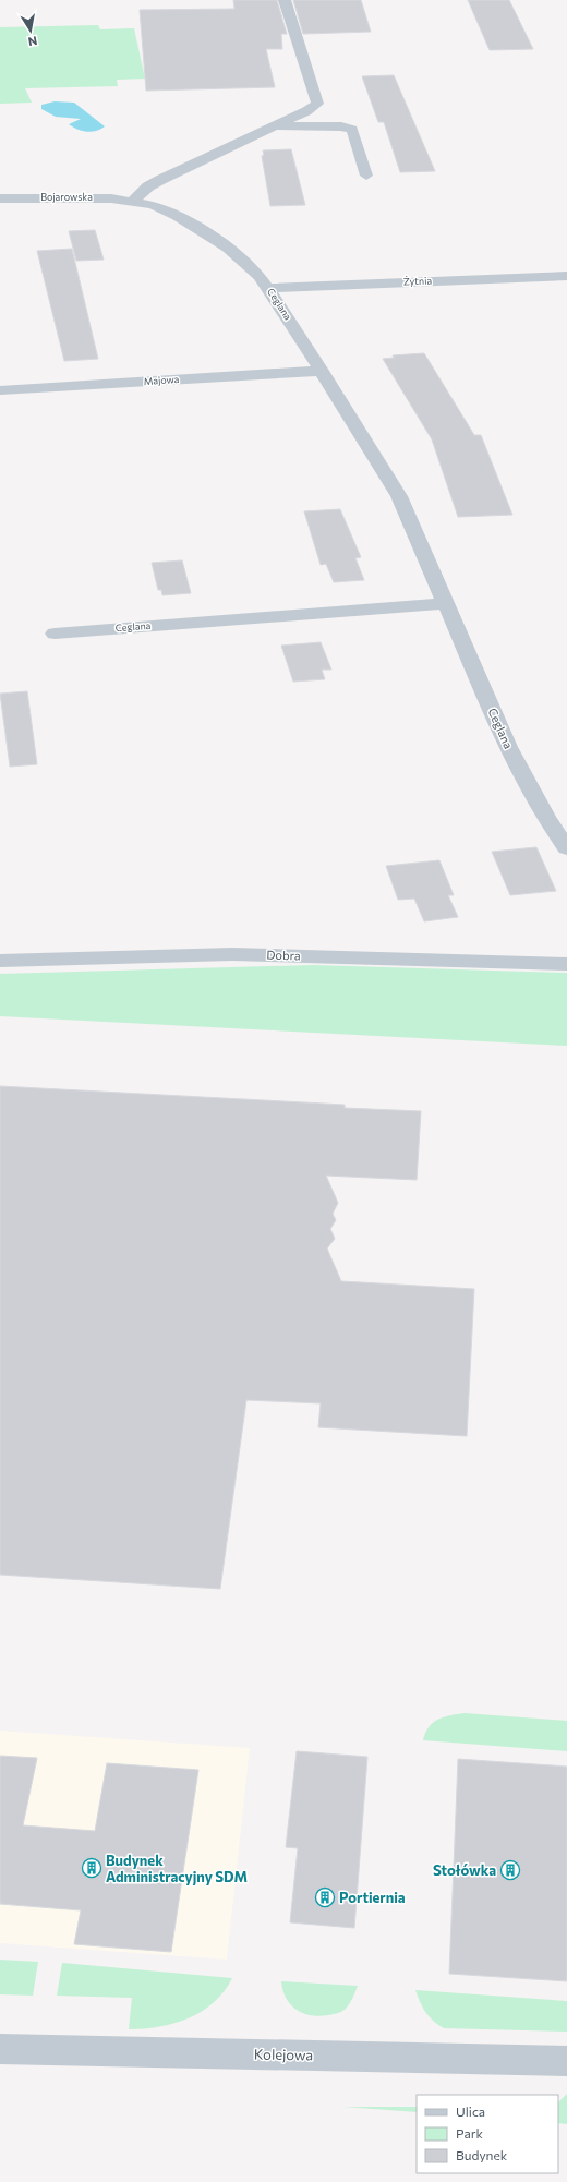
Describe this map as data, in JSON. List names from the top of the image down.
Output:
{
  "streets": {
    "street": [
      "Bojarowska",
      "Żytnia",
      "Ceglana",
      "Majowa",
      "Dobra",
      "Kolejowa"
    ]
  },
  "crossings": [
    ["Bojarowska", "Ceglana"],
    ["Żytnia", "Ceglana"],
    ["Ceglana", "Majowa"]
  ],
  "places": {
    "building": ["Budynek Administracyjny SDM", "Stołówka", "Portiernia"]
  },
  "legend": ["Ulica", "Park", "Budynek"],
  "north": "bottom"
}
